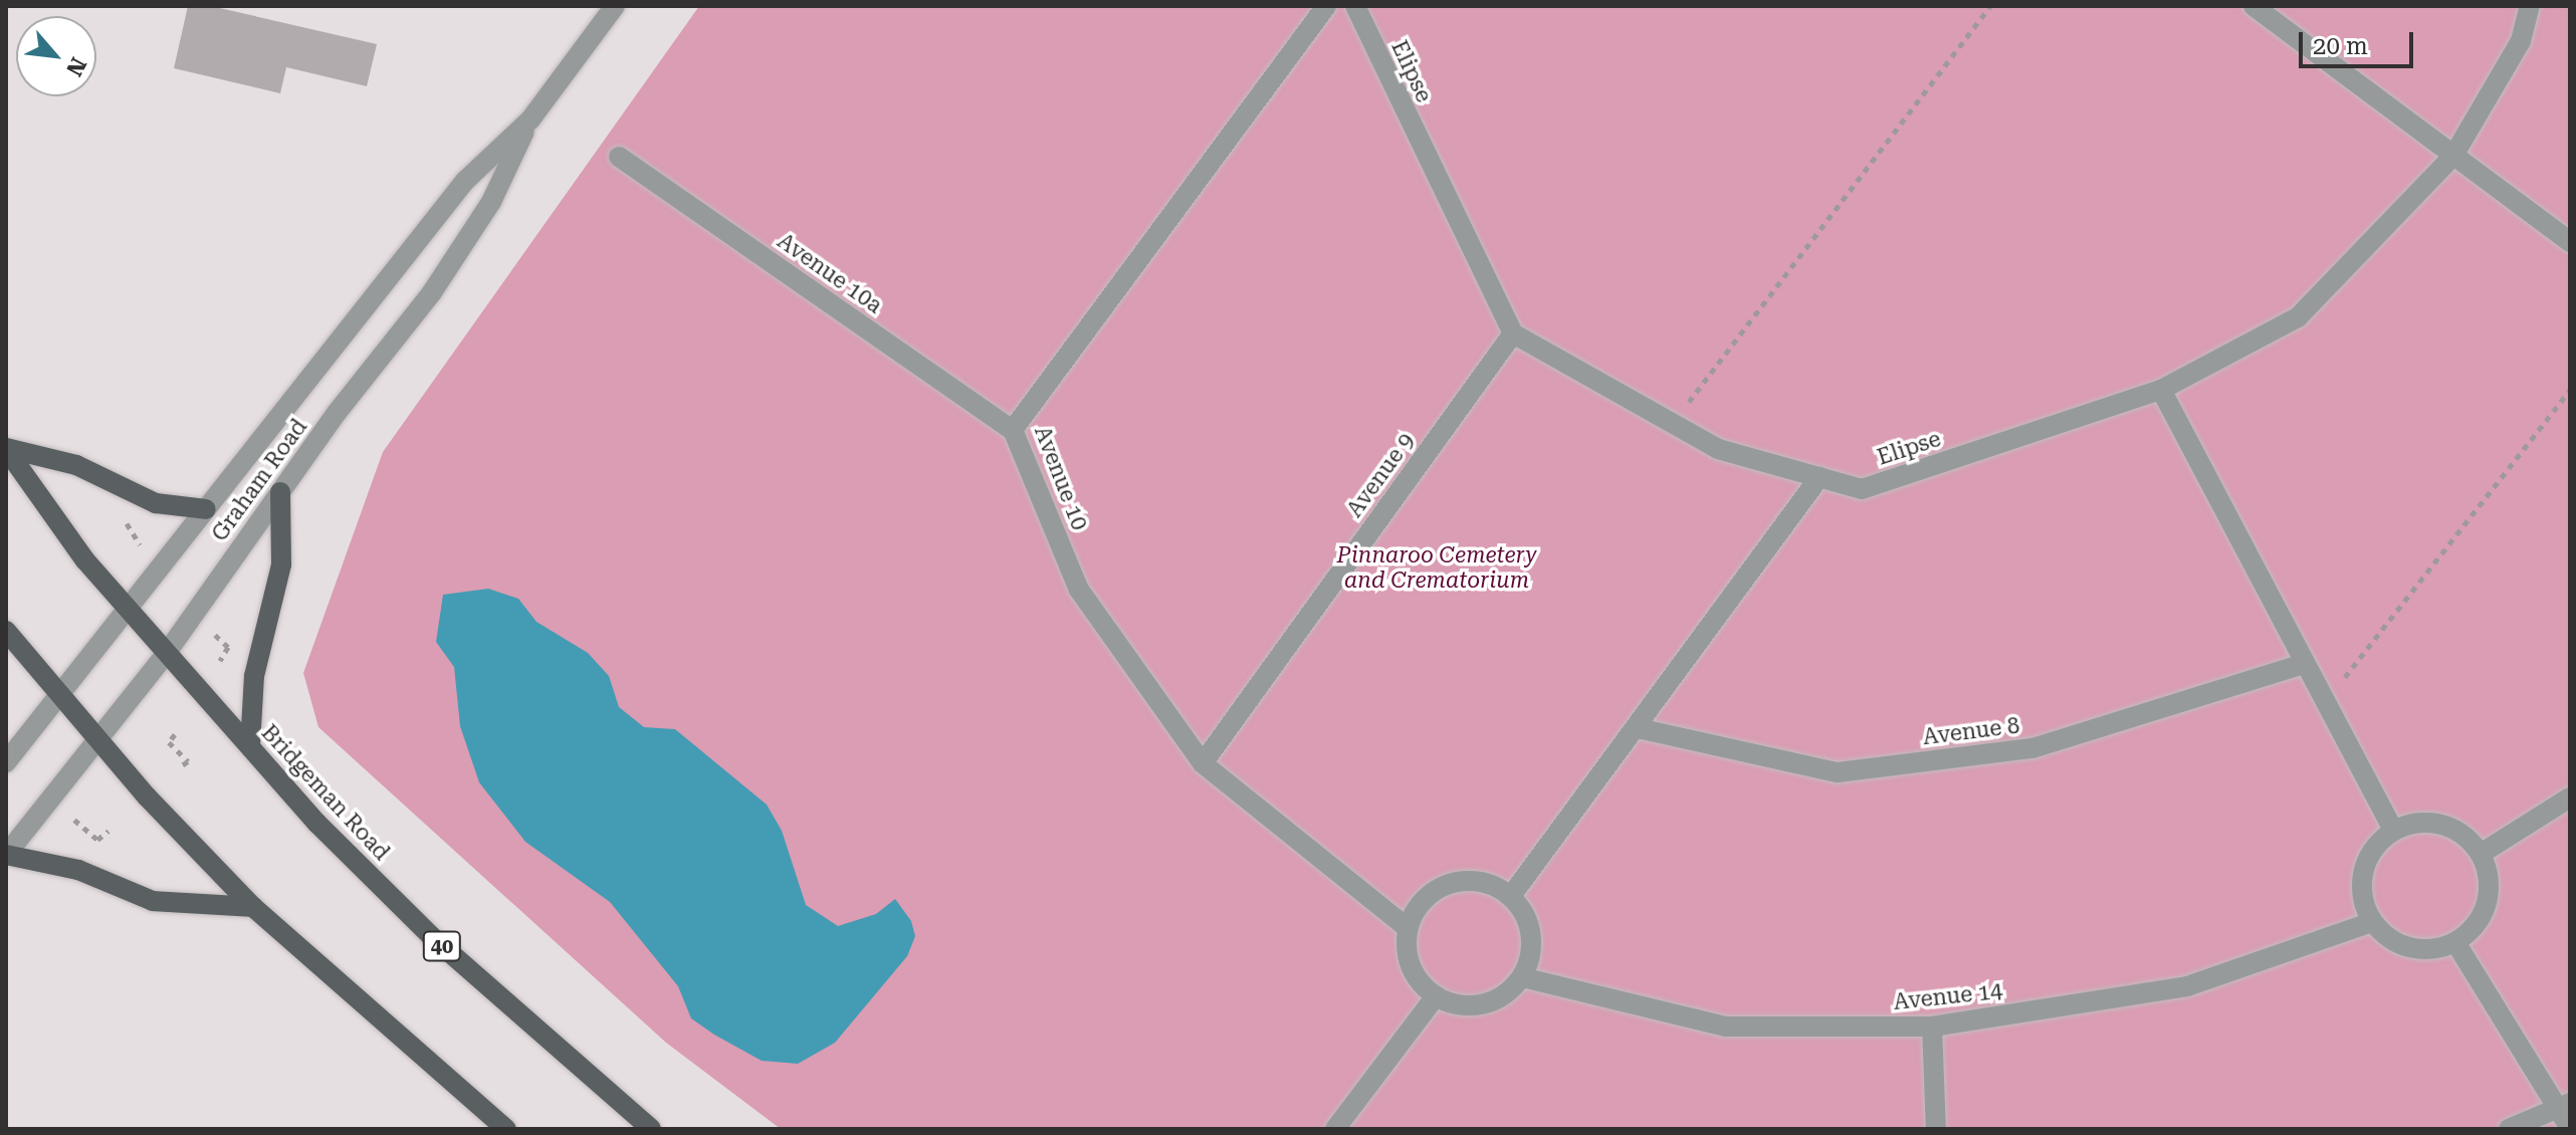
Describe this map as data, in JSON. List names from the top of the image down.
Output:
{
  "streets": {
    "main road": ["Bridgeman Road", "40"],
    "street": [
      "Elipse",
      "Avenue 10a",
      "Avenue 9",
      "Avenue 10",
      "Graham Road",
      "Avenue 8",
      "Avenue 14"
    ]
  },
  "crossings": [
    ["Elipse", "Avenue 9"],
    ["Avenue 10a", "Avenue 10"],
    ["Avenue 9", "Avenue 10"],
    ["Avenue 10", "Avenue 14"],
    ["Graham Road", "Bridgeman Road"]
  ],
  "parks": ["Pinnaroo Cemetery and Crematorium"],
  "scale_bar": "20 m",
  "north": "bottom right"
}
